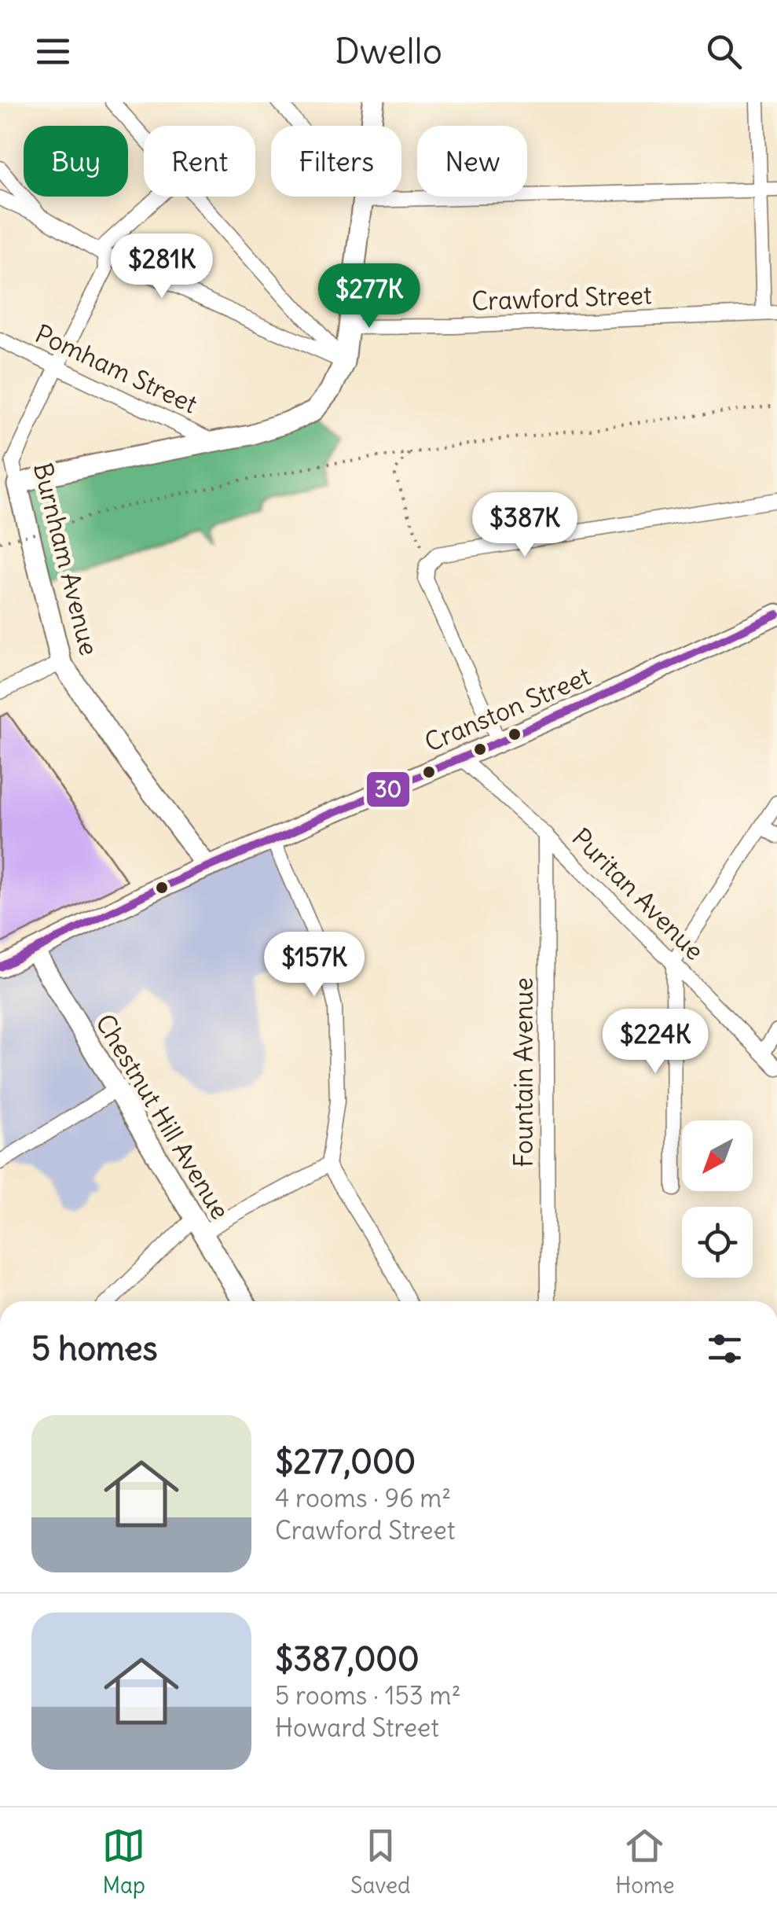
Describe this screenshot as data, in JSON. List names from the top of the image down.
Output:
{
  "streets": {
    "street": [
      "Crawford Street",
      "Pomham Street",
      "Burnham Avenue",
      "Cranston Street",
      "Puritan Avenue",
      "Fountain Avenue",
      "Chestnut Hill Avenue"
    ]
  },
  "crossings": [
    ["Pomham Street", "Burnham Avenue"],
    ["Burnham Avenue", "Cranston Street"],
    ["Cranston Street", "Puritan Avenue"],
    ["Cranston Street", "Chestnut Hill Avenue"],
    ["Puritan Avenue", "Fountain Avenue"]
  ],
  "lines": ["transit line 30"],
  "north": "bottom left",
  "page": {
    "header": "Dwello",
    "chip": [
      "Buy",
      "Rent",
      "Filters",
      "New"
    ],
    "price": [
      "$281K",
      "$277K",
      "$387K",
      "$157K",
      "$224K"
    ],
    "heading": "5 homes",
    "list": [
      {
        "name": "$277,000",
        "note": "4 rooms · 96 m² · Crawford Street"
      },
      {
        "name": "$387,000",
        "note": "5 rooms · 153 m² · Howard Street"
      }
    ],
    "tabs": ["Map", "Saved", "Home"]
  }
}
